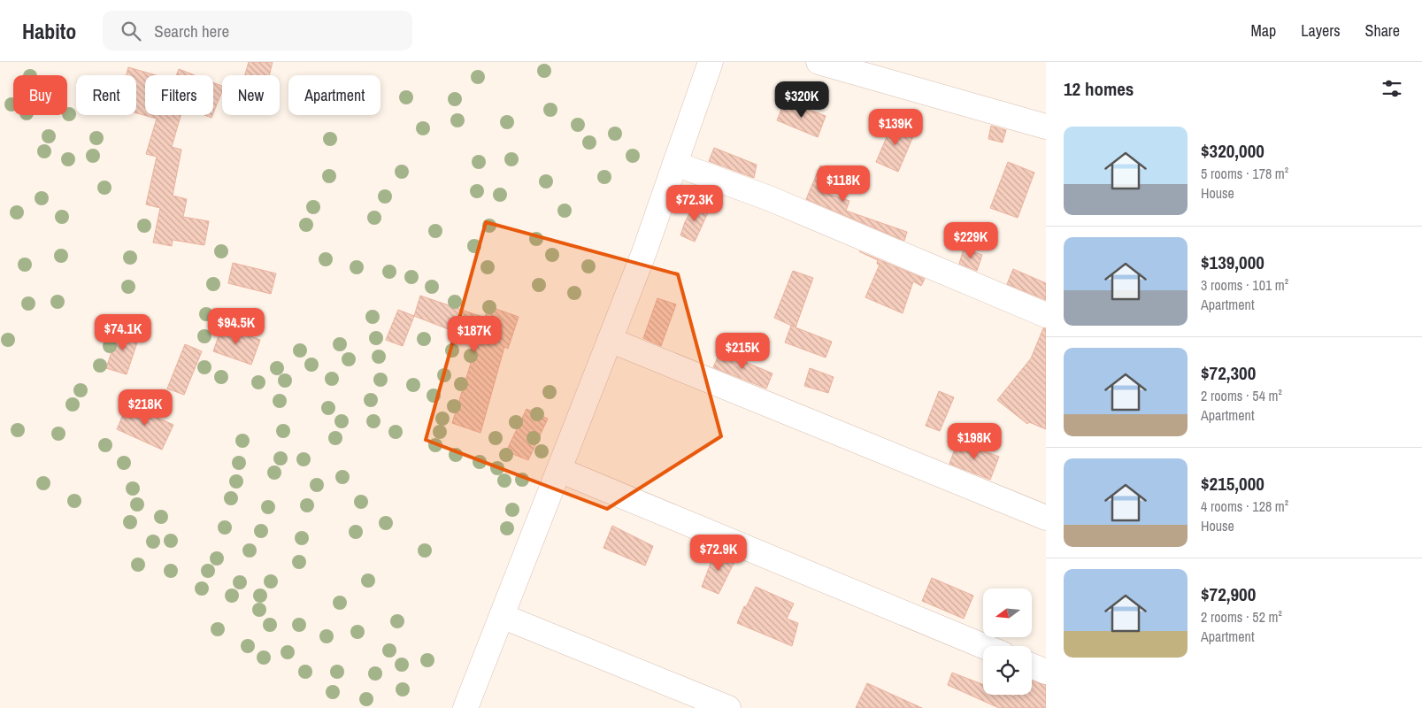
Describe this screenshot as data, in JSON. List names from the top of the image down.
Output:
{
  "north": "left",
  "page": {
    "header": "Habito",
    "search": "Search here",
    "nav": ["Map", "Layers", "Share"],
    "heading": "12 homes",
    "chip": [
      "Buy",
      "Rent",
      "Filters",
      "New",
      "Apartment"
    ],
    "price": [
      "$320K",
      "$139K",
      "$118K",
      "$72.3K",
      "$229K",
      "$94.5K",
      "$74.1K",
      "$187K",
      "$215K",
      "$218K",
      "$198K",
      "$72.9K"
    ],
    "list": [
      {
        "name": "$320,000",
        "note": "5 rooms · 178 m² · House"
      },
      {
        "name": "$139,000",
        "note": "3 rooms · 101 m² · Apartment"
      },
      {
        "name": "$72,300",
        "note": "2 rooms · 54 m² · Apartment"
      },
      {
        "name": "$215,000",
        "note": "4 rooms · 128 m² · House"
      },
      {
        "name": "$72,900",
        "note": "2 rooms · 52 m² · Apartment"
      }
    ]
  }
}
